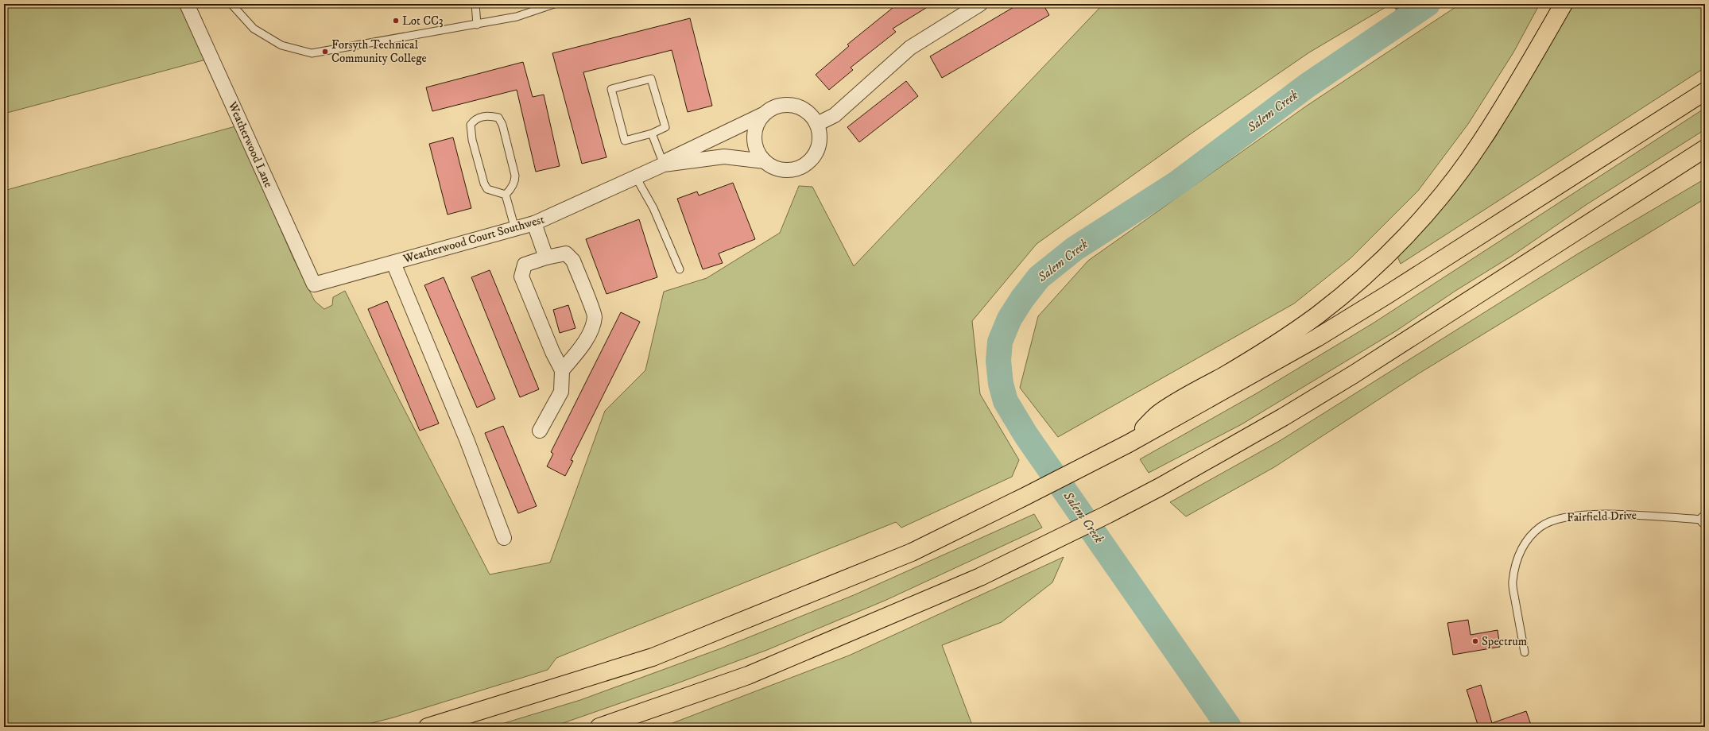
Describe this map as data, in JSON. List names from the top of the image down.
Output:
{
  "streets": {
    "street": ["Weatherwood Lane", "Weatherwood Court Southwest"],
    "lane": ["Fairfield Drive"]
  },
  "crossings": [
    ["Weatherwood Lane", "Weatherwood Court Southwest"]
  ],
  "water": ["Salem Creek"],
  "places": ["Lot CC3", "Forsyth Technical Community College", "Spectrum"]
}
